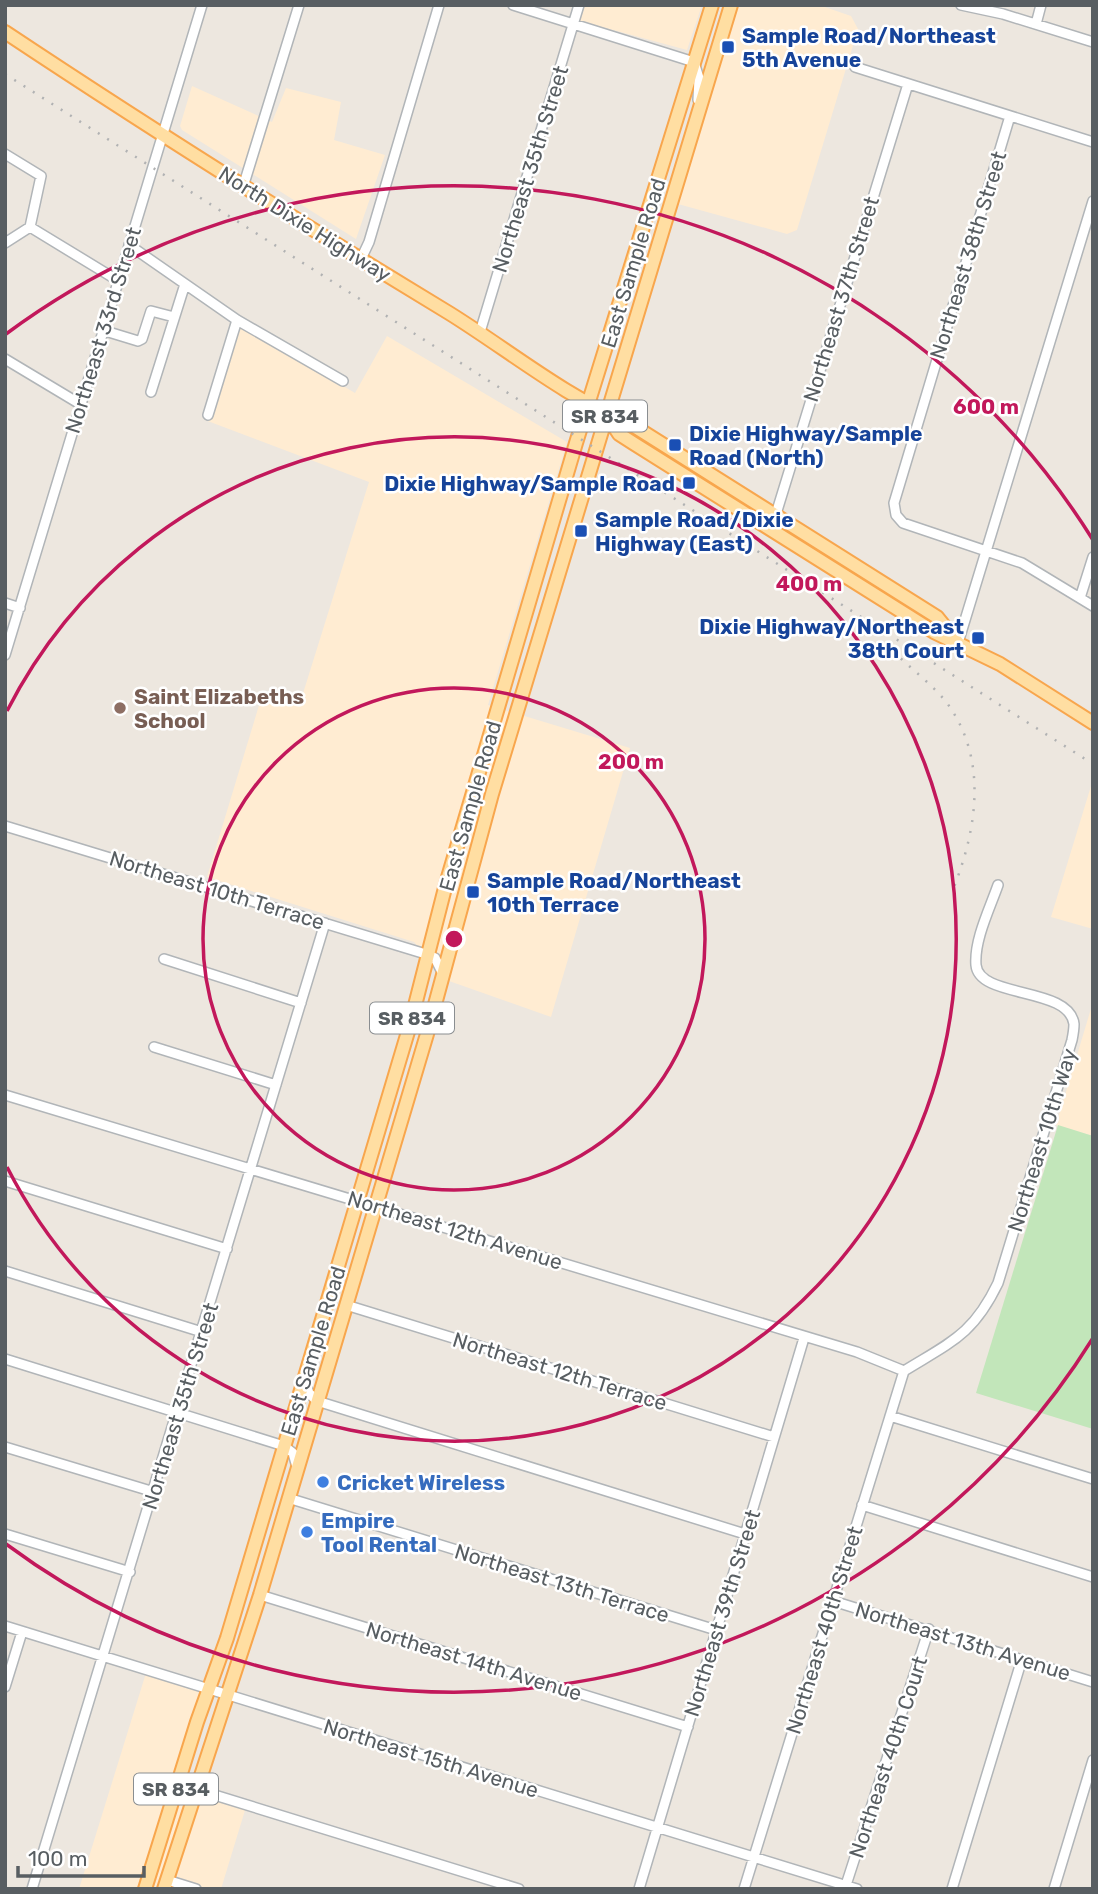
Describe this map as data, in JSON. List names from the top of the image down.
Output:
{
  "streets": {
    "main road": ["North Dixie Highway", "East Sample Road", "SR 834"],
    "street": [
      "Northeast 35th Street",
      "Northeast 38th Street",
      "Northeast 37th Street",
      "Northeast 33rd Street",
      "Northeast 10th Terrace",
      "Northeast 10th Way",
      "Northeast 12th Avenue",
      "Northeast 12th Terrace",
      "Northeast 13th Terrace",
      "Northeast 39th Street",
      "Northeast 40th Street",
      "Northeast 13th Avenue",
      "Northeast 14th Avenue",
      "Northeast 40th Court",
      "Northeast 15th Avenue"
    ]
  },
  "crossings": [
    ["Northeast 35th Street", "North Dixie Highway"],
    ["Northeast 35th Street", "Northeast 10th Terrace"],
    ["Northeast 35th Street", "Northeast 12th Avenue"],
    ["Northeast 35th Street", "Northeast 15th Avenue"],
    ["North Dixie Highway", "East Sample Road"],
    ["North Dixie Highway", "Northeast 37th Street"],
    ["North Dixie Highway", "Northeast 33rd Street"],
    ["East Sample Road", "Northeast 10th Terrace"],
    ["East Sample Road", "Northeast 12th Avenue"],
    ["East Sample Road", "Northeast 12th Terrace"],
    ["East Sample Road", "Northeast 13th Terrace"],
    ["East Sample Road", "Northeast 14th Avenue"],
    ["East Sample Road", "Northeast 15th Avenue"],
    ["Northeast 10th Way", "Northeast 12th Avenue"],
    ["Northeast 10th Way", "Northeast 40th Street"],
    ["Northeast 12th Avenue", "Northeast 39th Street"],
    ["Northeast 12th Avenue", "Northeast 40th Street"],
    ["Northeast 12th Terrace", "Northeast 39th Street"],
    ["Northeast 13th Terrace", "Northeast 39th Street"],
    ["Northeast 39th Street", "Northeast 14th Avenue"],
    ["Northeast 39th Street", "Northeast 15th Avenue"],
    ["Northeast 40th Street", "Northeast 13th Avenue"],
    ["Northeast 40th Street", "Northeast 15th Avenue"],
    ["Northeast 13th Avenue", "Northeast 40th Court"],
    ["Northeast 40th Court", "Northeast 15th Avenue"]
  ],
  "places": {
    "transit": [
      "Sample Road/Northeast 5th Avenue",
      "Dixie Highway/Sample Road (North)",
      "Dixie Highway/Sample Road",
      "Sample Road/Dixie Highway (East)",
      "Dixie Highway/Northeast 38th Court",
      "Sample Road/Northeast 10th Terrace"
    ],
    "other": ["Saint Elizabeths School", "Cricket Wireless", "Empire Tool Rental"]
  },
  "scale_bar": "100 m",
  "rings": ["600 m", "400 m", "200 m"]
}
